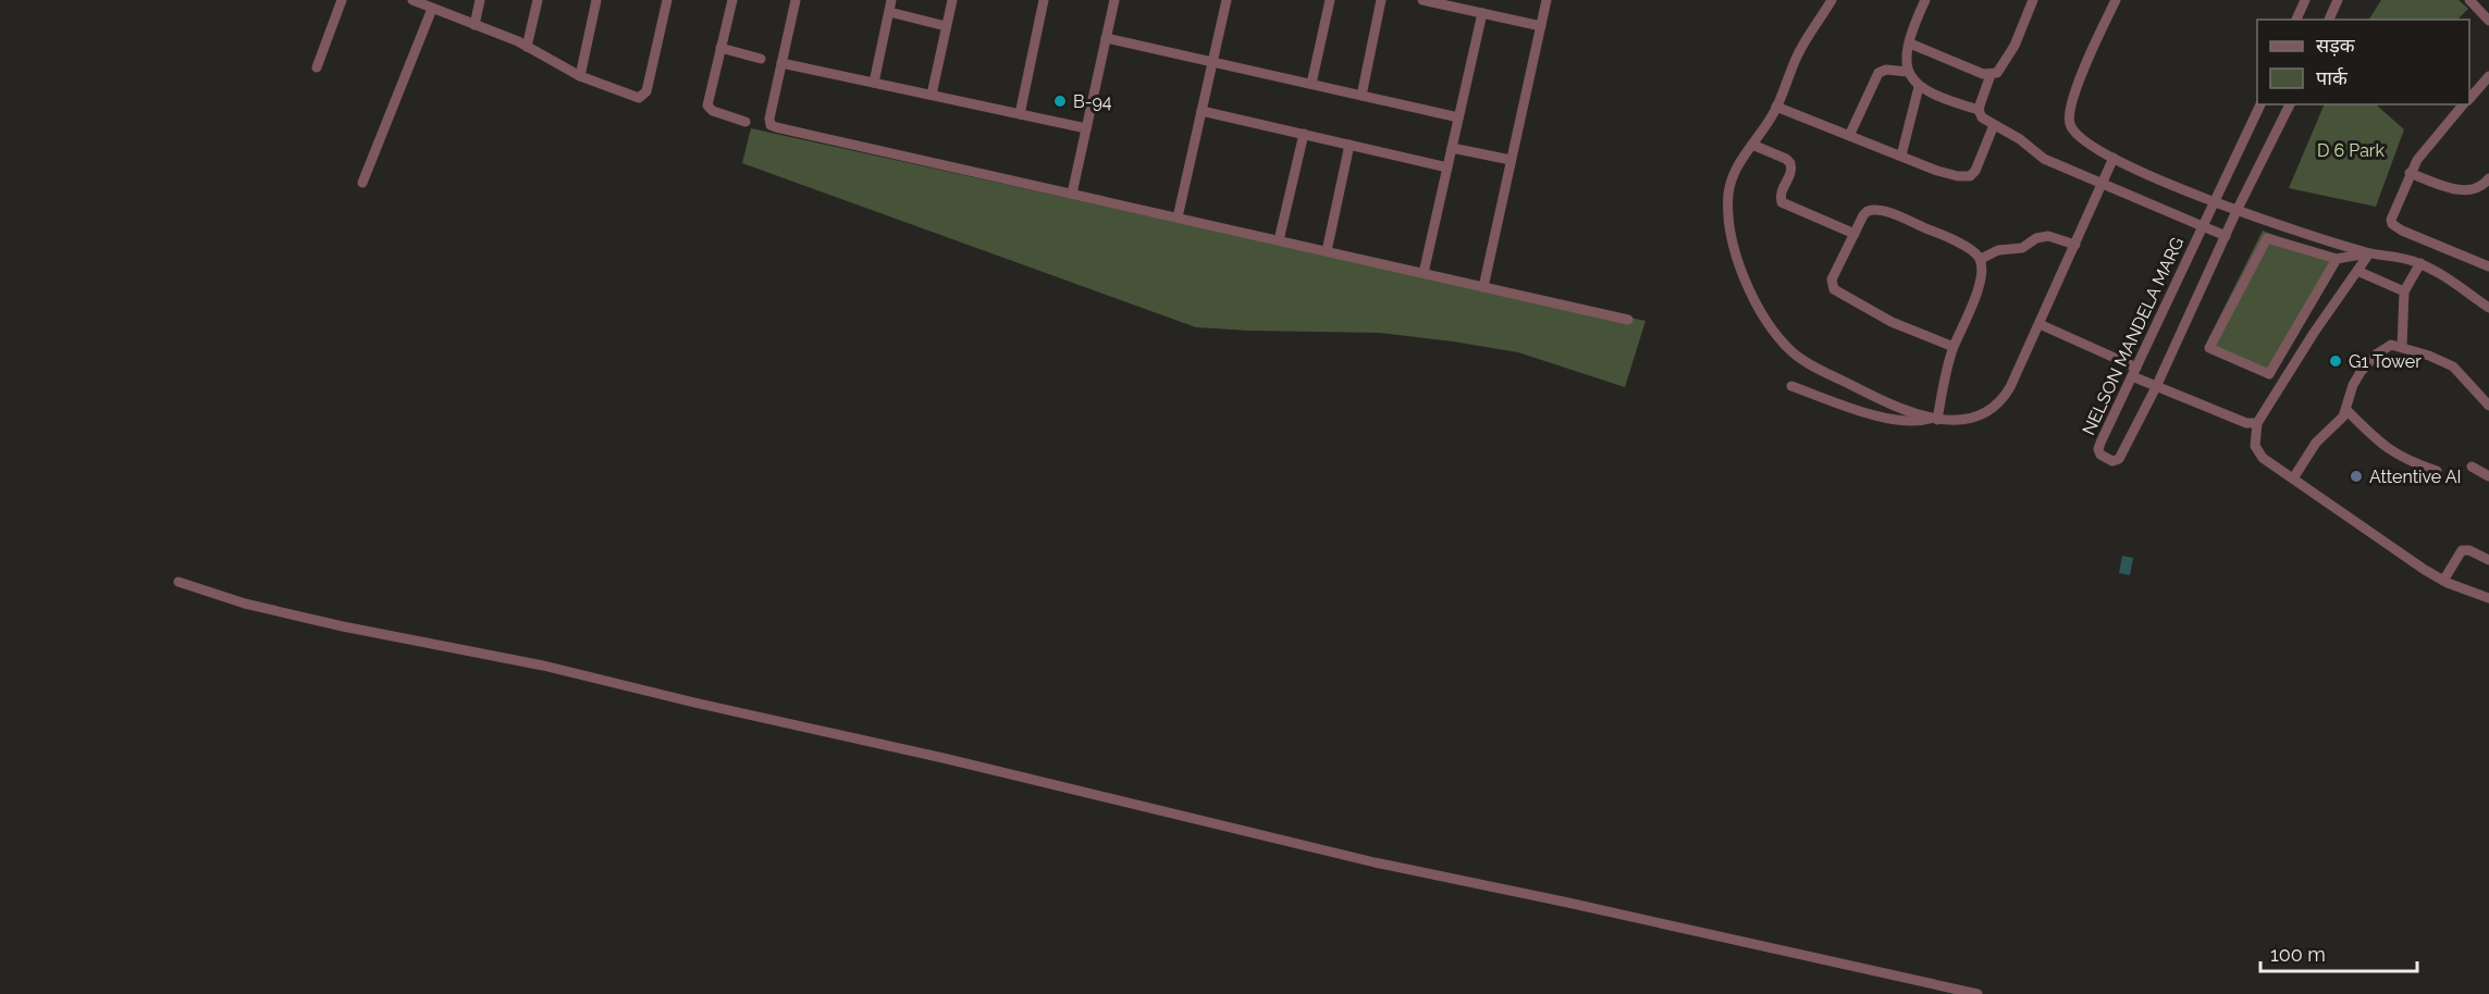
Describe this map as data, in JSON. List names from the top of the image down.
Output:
{
  "streets": {
    "street": ["NELSON MANDELA MARG"]
  },
  "parks": ["D 6 Park"],
  "places": ["B-94", "G1 Tower", "Attentive AI"],
  "legend": ["सड़क", "पार्क"],
  "scale_bar": "100 m"
}
